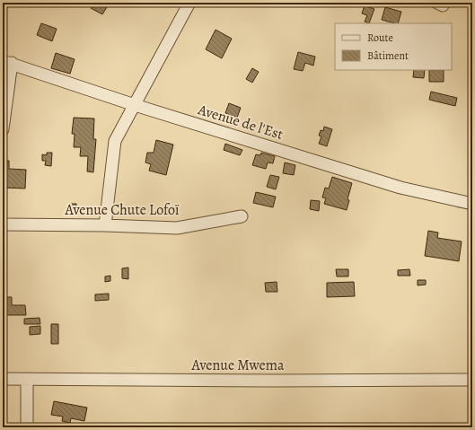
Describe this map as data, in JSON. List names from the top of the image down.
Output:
{
  "streets": {
    "street": ["Avenue de l'Est", "Avenue Chute Lofoï", "Avenue Mwema"]
  },
  "legend": ["Route", "Bâtiment"]
}
